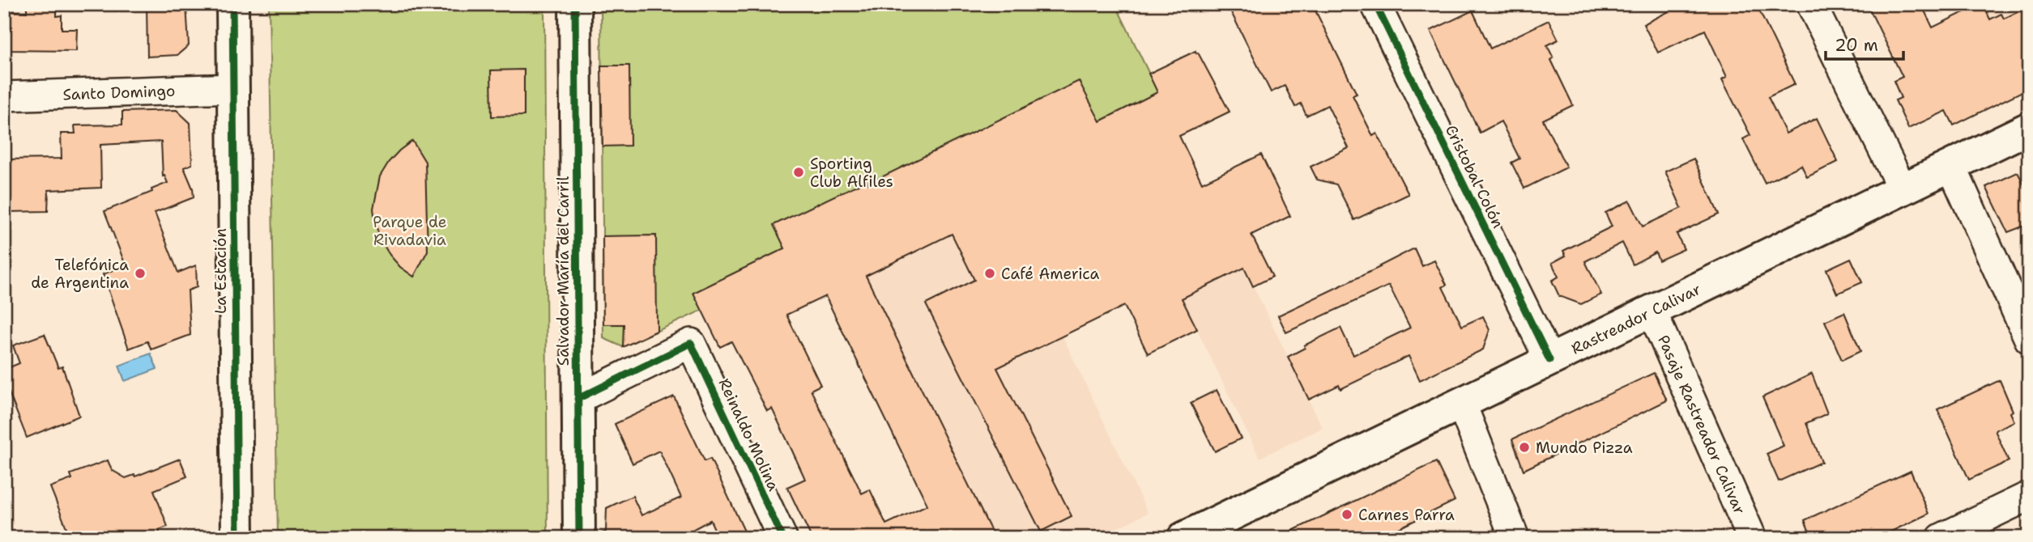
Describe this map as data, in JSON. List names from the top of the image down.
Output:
{
  "streets": {
    "street": [
      "Santo Domingo",
      "Cristobal Colón",
      "La Estación",
      "Salvador María del Carril",
      "Rastreador Calivar",
      "Pasaje Rastreador Calivar",
      "Reinaldo Molina"
    ]
  },
  "crossings": [
    ["Santo Domingo", "La Estación"],
    ["Cristobal Colón", "Rastreador Calivar"],
    ["Salvador María del Carril", "Reinaldo Molina"],
    ["Rastreador Calivar", "Pasaje Rastreador Calivar"]
  ],
  "parks": ["Parque de Rivadavia"],
  "places": [
    "Sporting Club Alfiles",
    "Telefónica de Argentina",
    "Café America",
    "Mundo Pizza",
    "Carnes Parra"
  ],
  "scale_bar": "20 m"
}
